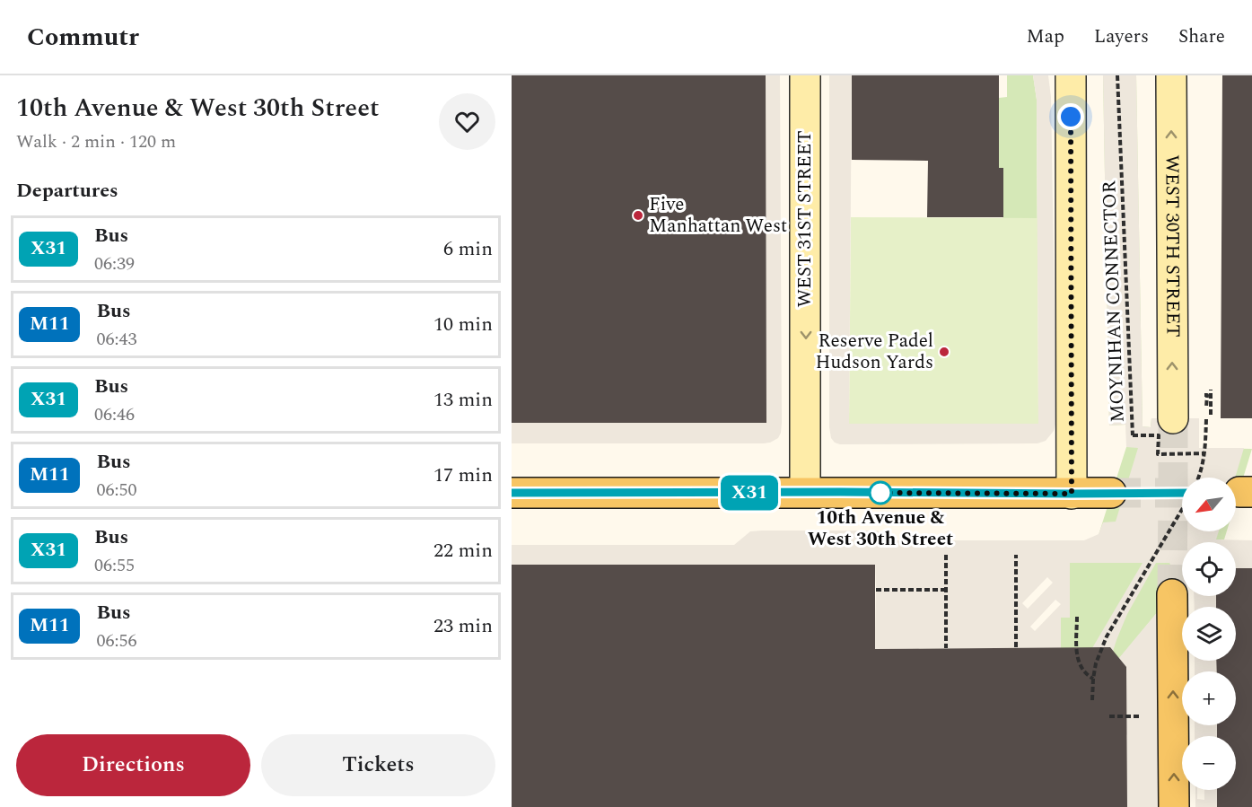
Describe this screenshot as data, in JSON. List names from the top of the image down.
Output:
{
  "streets": {
    "main road": ["WEST 31ST STREET", "WEST 30TH STREET"],
    "path": ["MOYNIHAN CONNECTOR"]
  },
  "places": ["Five Manhattan West", "Reserve Padel Hudson Yards", "10th Avenue & West 30th Street"],
  "lines": ["bus line X31"],
  "north": "bottom left",
  "page": {
    "header": "Commutr",
    "nav": ["Map", "Layers", "Share"],
    "heading": [
      ["10th Avenue & West 30th Street", "Walk · 2 min · 120 m"],
      "Departures"
    ],
    "on_map": "X31",
    "list": [
      {
        "mark": "X31",
        "name": "Bus",
        "note": "06:39",
        "value": "6 min"
      },
      {
        "mark": "M11",
        "name": "Bus",
        "note": "06:43",
        "value": "10 min"
      },
      {
        "mark": "X31",
        "name": "Bus",
        "note": "06:46",
        "value": "13 min"
      },
      {
        "mark": "M11",
        "name": "Bus",
        "note": "06:50",
        "value": "17 min"
      },
      {
        "mark": "X31",
        "name": "Bus",
        "note": "06:55",
        "value": "22 min"
      },
      {
        "mark": "M11",
        "name": "Bus",
        "note": "06:56",
        "value": "23 min"
      }
    ],
    "map_buttons": ["+", "−"],
    "buttons": ["Directions", "Tickets"]
  }
}
